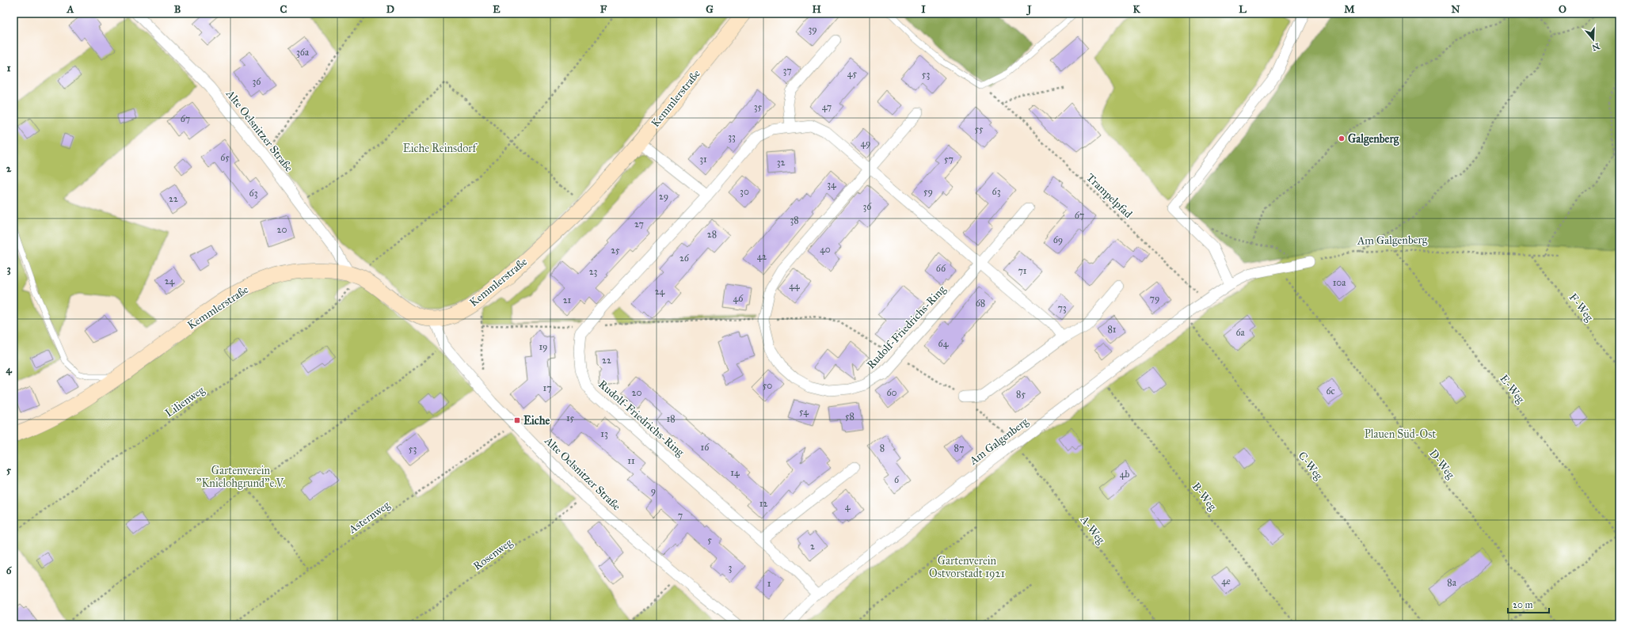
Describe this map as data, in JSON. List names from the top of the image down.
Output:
{
  "streets": {
    "street": [
      "Kemmlerstraße",
      "Alte Oelsnitzer Straße",
      "Am Galgenberg",
      "Rudolf-Friedrichs-Ring"
    ],
    "path": [
      "Trampelpfad",
      "F-Weg",
      "E-Weg",
      "Lilienweg",
      "D-Weg",
      "C-Weg",
      "B-Weg",
      "Asternweg",
      "A-Weg",
      "Rosenweg"
    ]
  },
  "crossings": [
    ["Kemmlerstraße", "Alte Oelsnitzer Straße"],
    ["Kemmlerstraße", "Lilienweg"],
    ["Alte Oelsnitzer Straße", "Lilienweg"],
    ["Alte Oelsnitzer Straße", "Asternweg"],
    ["Alte Oelsnitzer Straße", "Rosenweg"],
    ["Trampelpfad", "Am Galgenberg"],
    ["Am Galgenberg", "F-Weg"],
    ["Am Galgenberg", "Rudolf-Friedrichs-Ring"],
    ["Am Galgenberg", "E-Weg"],
    ["Am Galgenberg", "D-Weg"],
    ["Am Galgenberg", "C-Weg"],
    ["Am Galgenberg", "B-Weg"],
    ["Am Galgenberg", "A-Weg"]
  ],
  "parks": [
    "Eiche Reinsdorf",
    "Plauen Süd-Ost",
    "Gartenverein \"Knielohgrund\"e.V.",
    "Gartenverein Ostvorstadt 1921"
  ],
  "places": {
    "other": ["Galgenberg"],
    "transit": ["Eiche"]
  },
  "house_numbers": [
    "39",
    "36a",
    "37",
    "45",
    "53",
    "36",
    "35",
    "47",
    "67",
    "55",
    "33",
    "49",
    "65",
    "31",
    "57",
    "32",
    "34",
    "30",
    "59",
    "63",
    "63",
    "29",
    "22",
    "36",
    "67",
    "38",
    "27",
    "20",
    "28",
    "69",
    "40",
    "25",
    "42",
    "26",
    "66",
    "71",
    "23",
    "24",
    "10a",
    "44",
    "24",
    "46",
    "79",
    "21",
    "68",
    "73",
    "81",
    "6a",
    "64",
    "19",
    "22",
    "50",
    "17",
    "6c",
    "20",
    "60",
    "85",
    "54",
    "58",
    "15",
    "18",
    "13",
    "16",
    "8",
    "87",
    "53",
    "11",
    "14",
    "4b",
    "6",
    "9",
    "12",
    "4",
    "7",
    "5",
    "2",
    "3",
    "4e",
    "8a",
    "1"
  ],
  "scale_bar": "20 m",
  "north": "bottom",
  "grid": {
    "columns": [
      "A",
      "B",
      "C",
      "D",
      "E",
      "F",
      "G",
      "H",
      "I",
      "J",
      "K",
      "L",
      "M",
      "N",
      "O"
    ],
    "rows": [
      "1",
      "2",
      "3",
      "4",
      "5",
      "6"
    ]
  }
}
